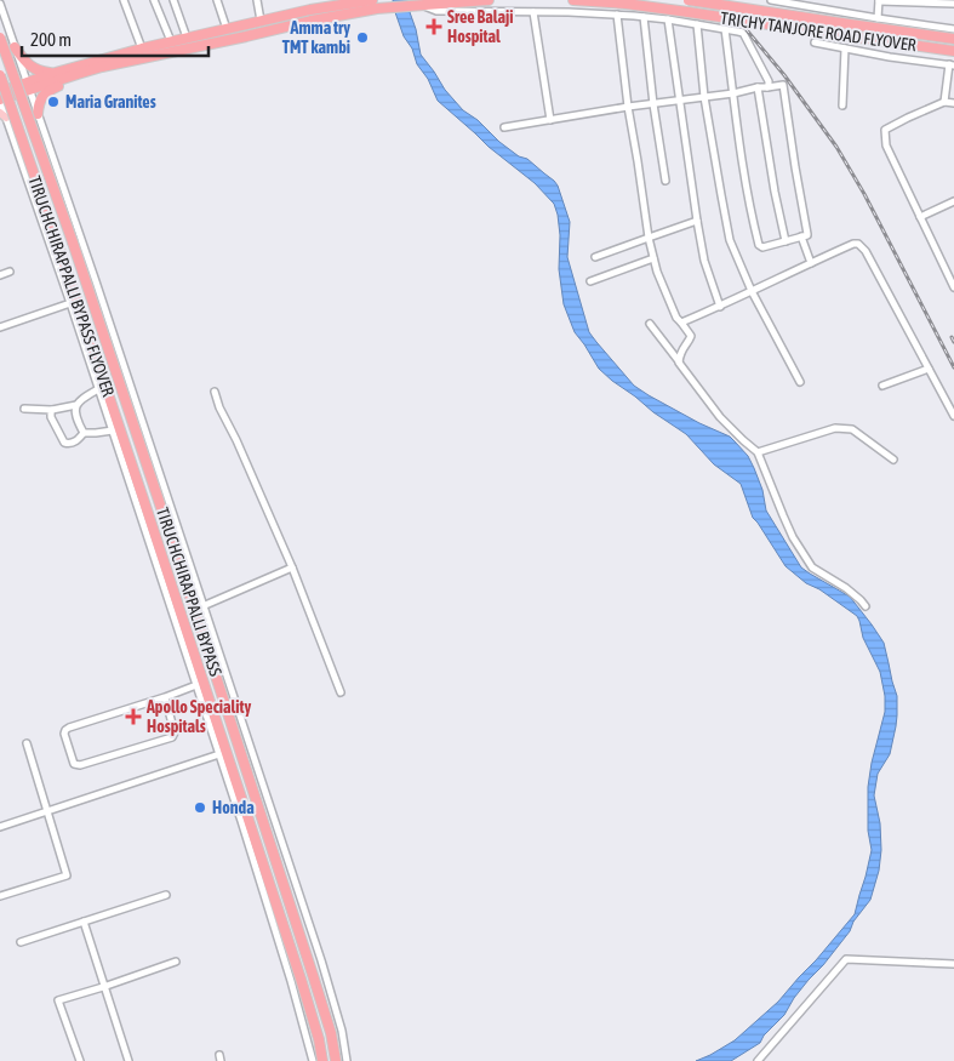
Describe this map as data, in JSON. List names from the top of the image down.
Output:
{
  "streets": {
    "highway": ["TRICHY TANJORE ROAD FLYOVER", "TIRUCHCHIRAPPALLI BYPASS FLYOVER", "TIRUCHCHIRAPPALLI BYPASS"]
  },
  "crossings": [
    ["TIRUCHCHIRAPPALLI BYPASS FLYOVER", "TIRUCHCHIRAPPALLI BYPASS"]
  ],
  "places": {
    "health": ["Sree Balaji Hospital", "Apollo Speciality Hospitals"],
    "other": ["Amma try TMT kambi", "Maria Granites", "Honda"]
  },
  "scale_bar": "200 m"
}
